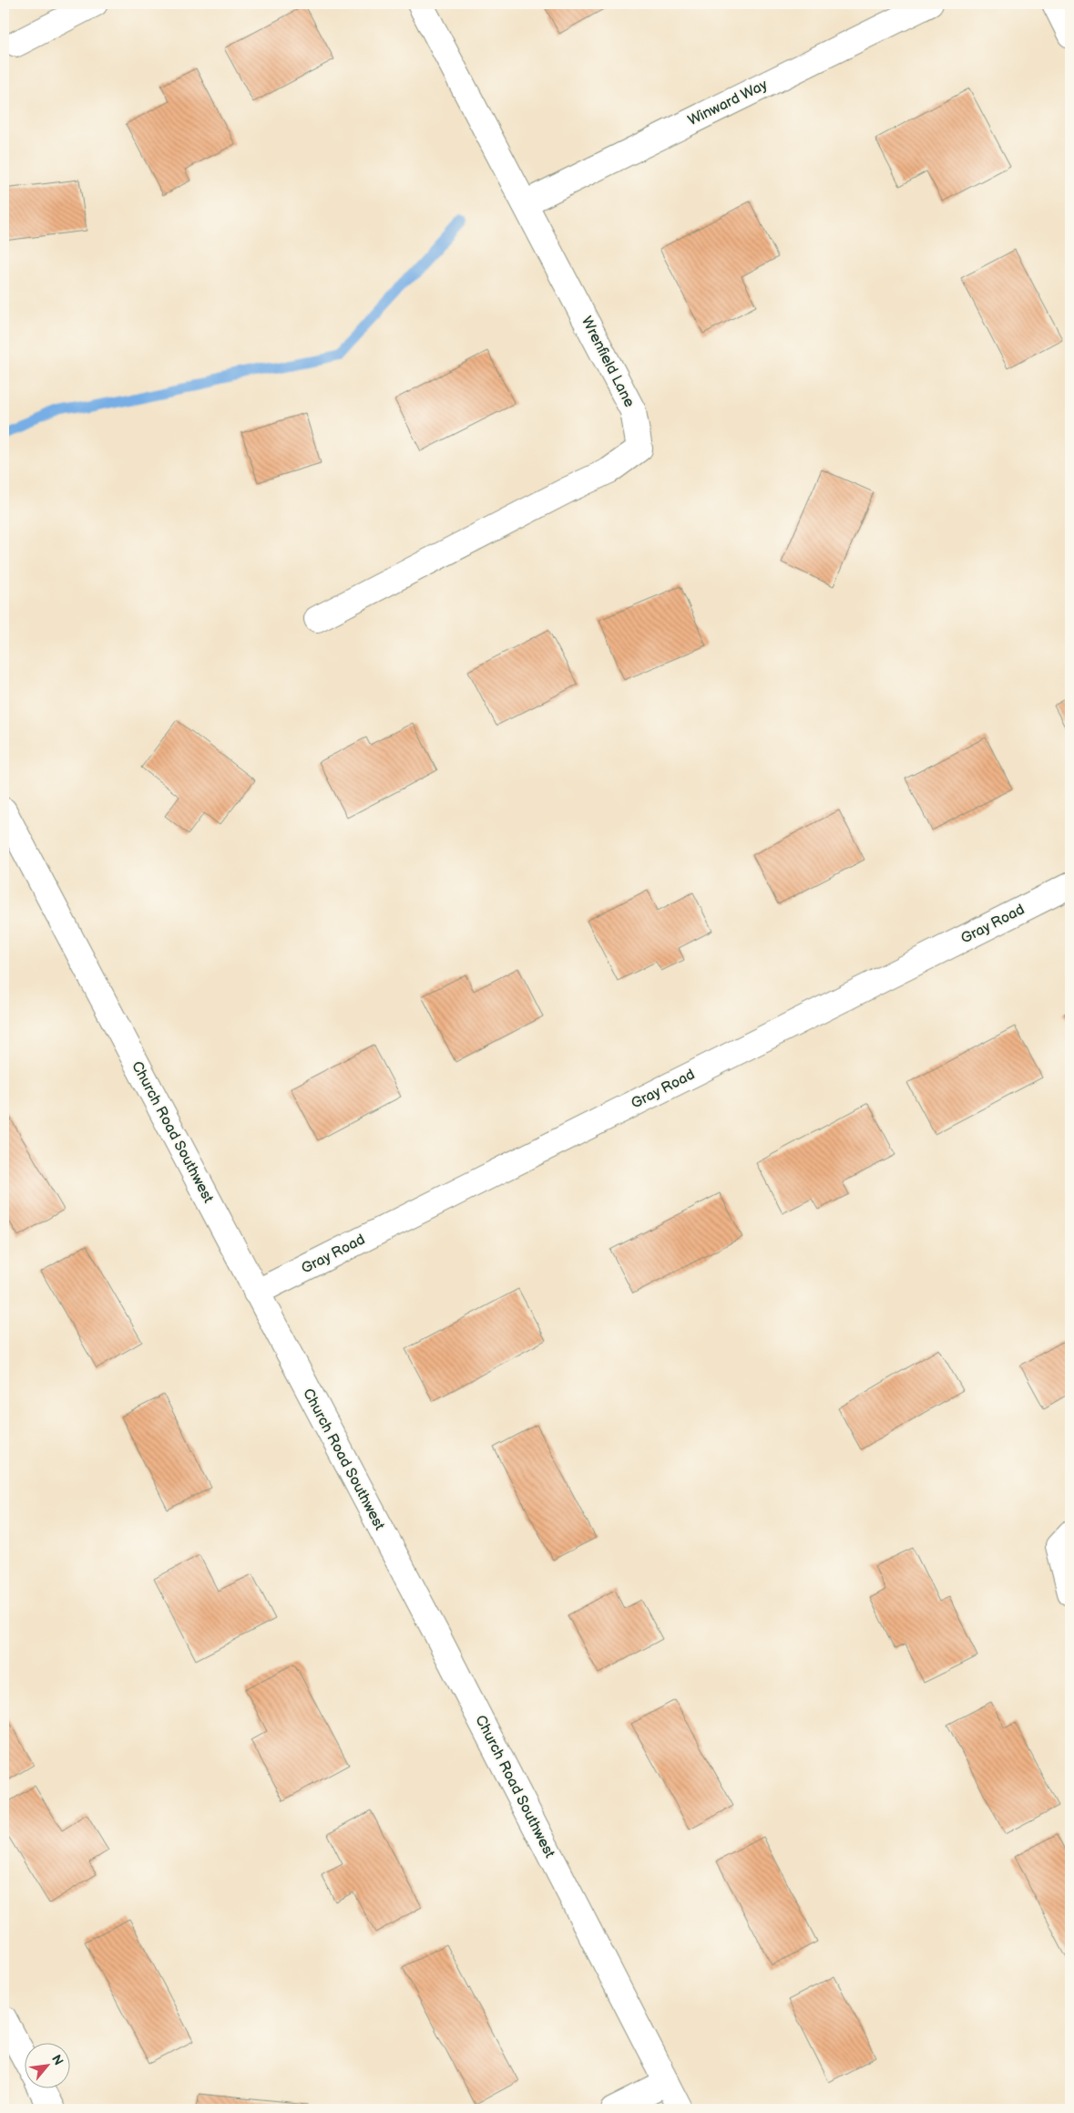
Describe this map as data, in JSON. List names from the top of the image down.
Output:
{
  "streets": {
    "street": [
      "Winward Way",
      "Wrenfield Lane",
      "Gray Road",
      "Church Road Southwest"
    ]
  },
  "crossings": [
    ["Winward Way", "Wrenfield Lane"],
    ["Gray Road", "Church Road Southwest"]
  ],
  "north": "top right"
}
